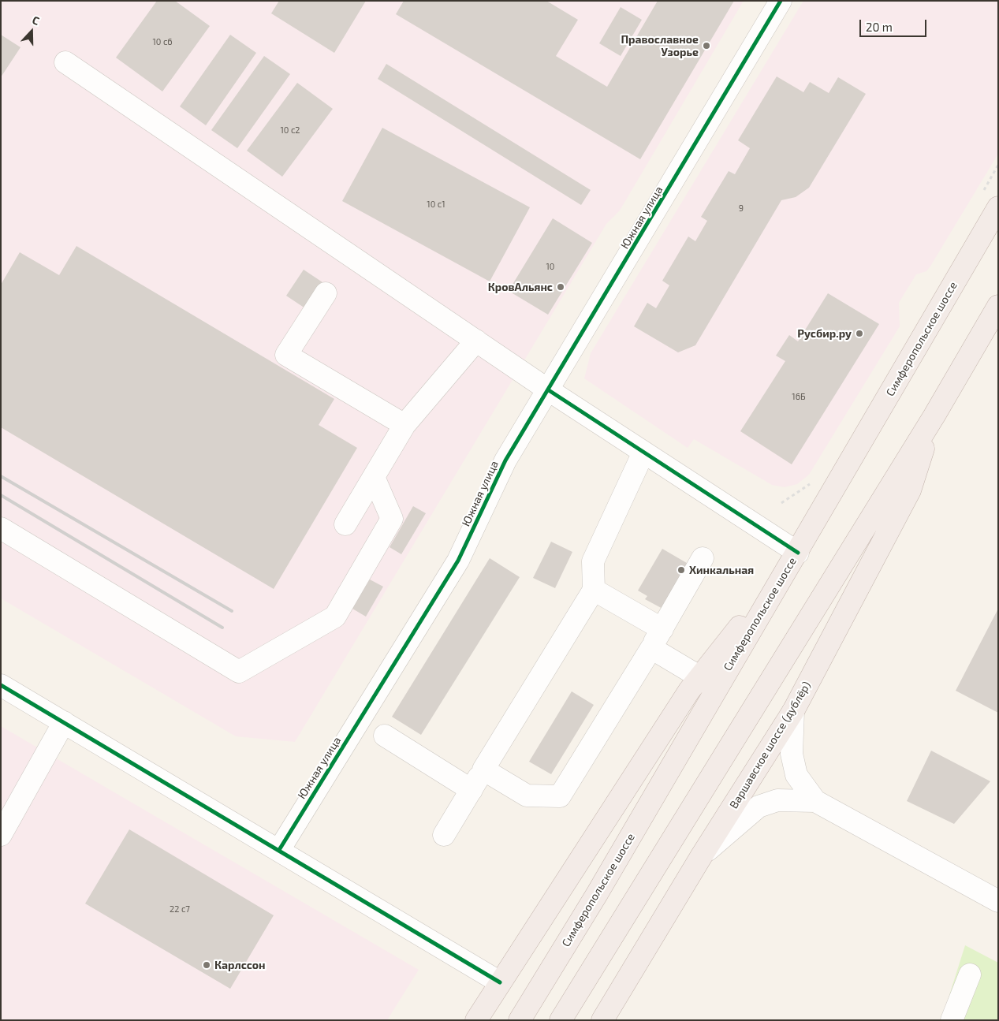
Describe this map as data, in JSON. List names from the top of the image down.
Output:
{
  "streets": {
    "main road": ["Симферопольское шоссе", "Варшавское шоссе (дублёр)"],
    "street": ["Южная улица"]
  },
  "places": [
    "Православное Узорье",
    "КровАльянс",
    "Русбир.ру",
    "Хинкальная",
    "Карлссон"
  ],
  "house_numbers": [
    "10 с6",
    "10 с2",
    "10 с1",
    "9",
    "10",
    "16Б",
    "22 с7"
  ],
  "scale_bar": "20 m",
  "north": "top"
}
